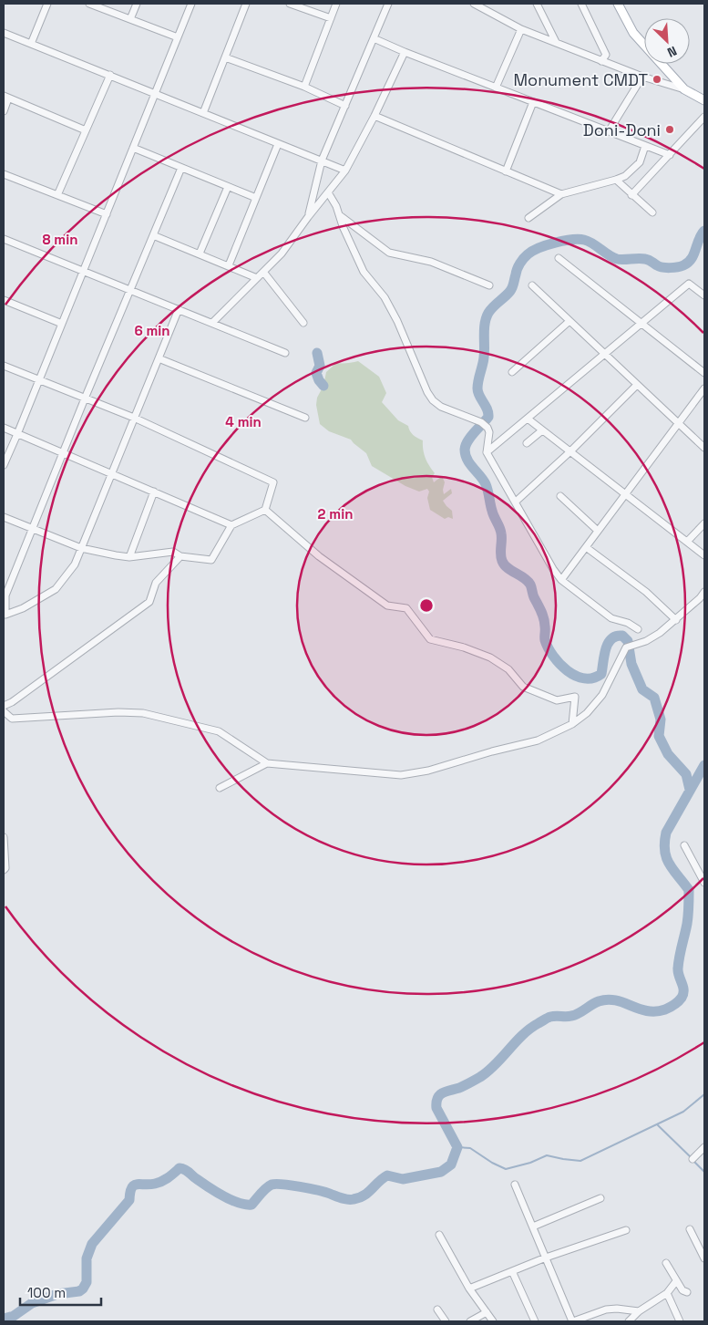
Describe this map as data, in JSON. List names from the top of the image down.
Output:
{
  "places": ["Monument CMDT", "Doni-Doni"],
  "scale_bar": "100 m",
  "north": "bottom right",
  "rings": [
    "8 min",
    "6 min",
    "4 min",
    "2 min"
  ]
}
